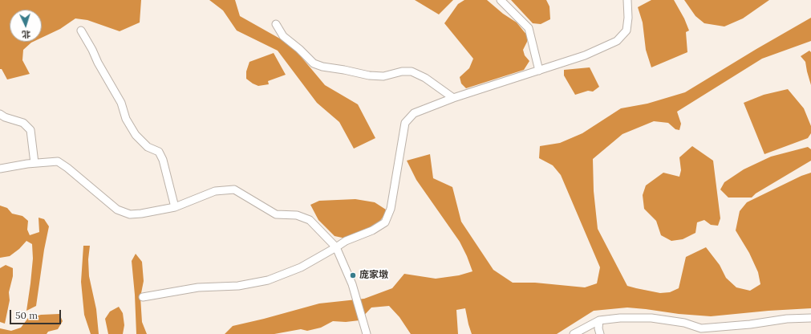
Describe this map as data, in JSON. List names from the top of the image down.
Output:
{
  "places": ["庞家墩"],
  "scale_bar": "50 m",
  "north": "bottom"
}
